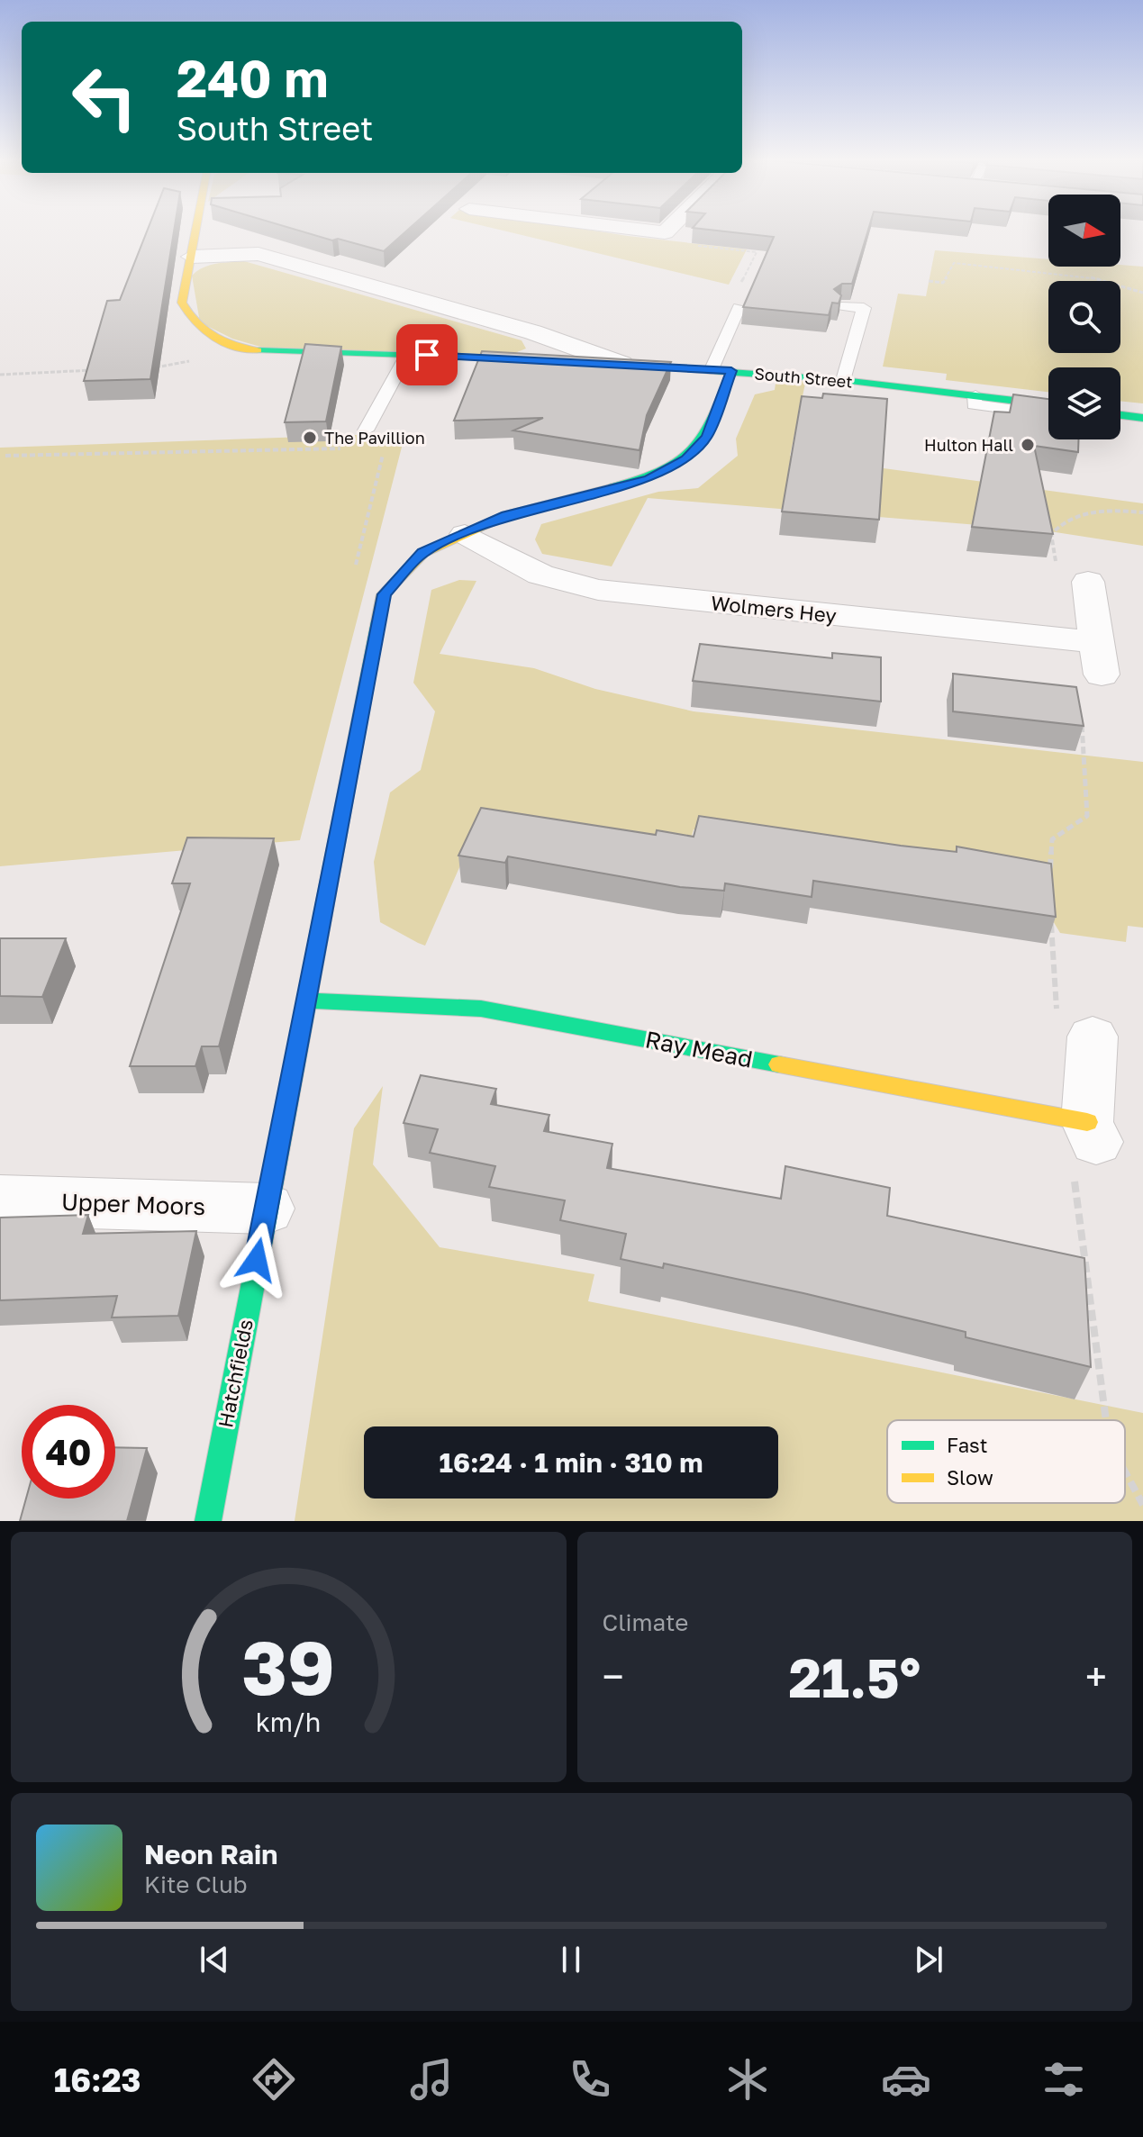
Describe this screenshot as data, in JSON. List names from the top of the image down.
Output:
{
  "streets": {
    "street": [
      "South Street",
      "Wolmers Hey",
      "Ray Mead",
      "Upper Moors",
      "Hatchfields"
    ]
  },
  "crossings": [
    ["South Street", "Hatchfields"],
    ["Wolmers Hey", "Hatchfields"],
    ["Ray Mead", "Hatchfields"],
    ["Upper Moors", "Hatchfields"]
  ],
  "places": ["The Pavillion", "Hulton Hall"],
  "legend": ["Fast", "Slow"],
  "north": "right",
  "page": {
    "turn": ["240 m", "South Street"],
    "limit": "40",
    "trip": "16:24 · 1 min · 310 m",
    "tile": "Climate",
    "heat": ["−", "21.5°", "+"],
    "song": ["Neon Rain", "Kite Club"],
    "tabs": "16:23",
    "gauge": ["39", "km/h"]
  }
}
